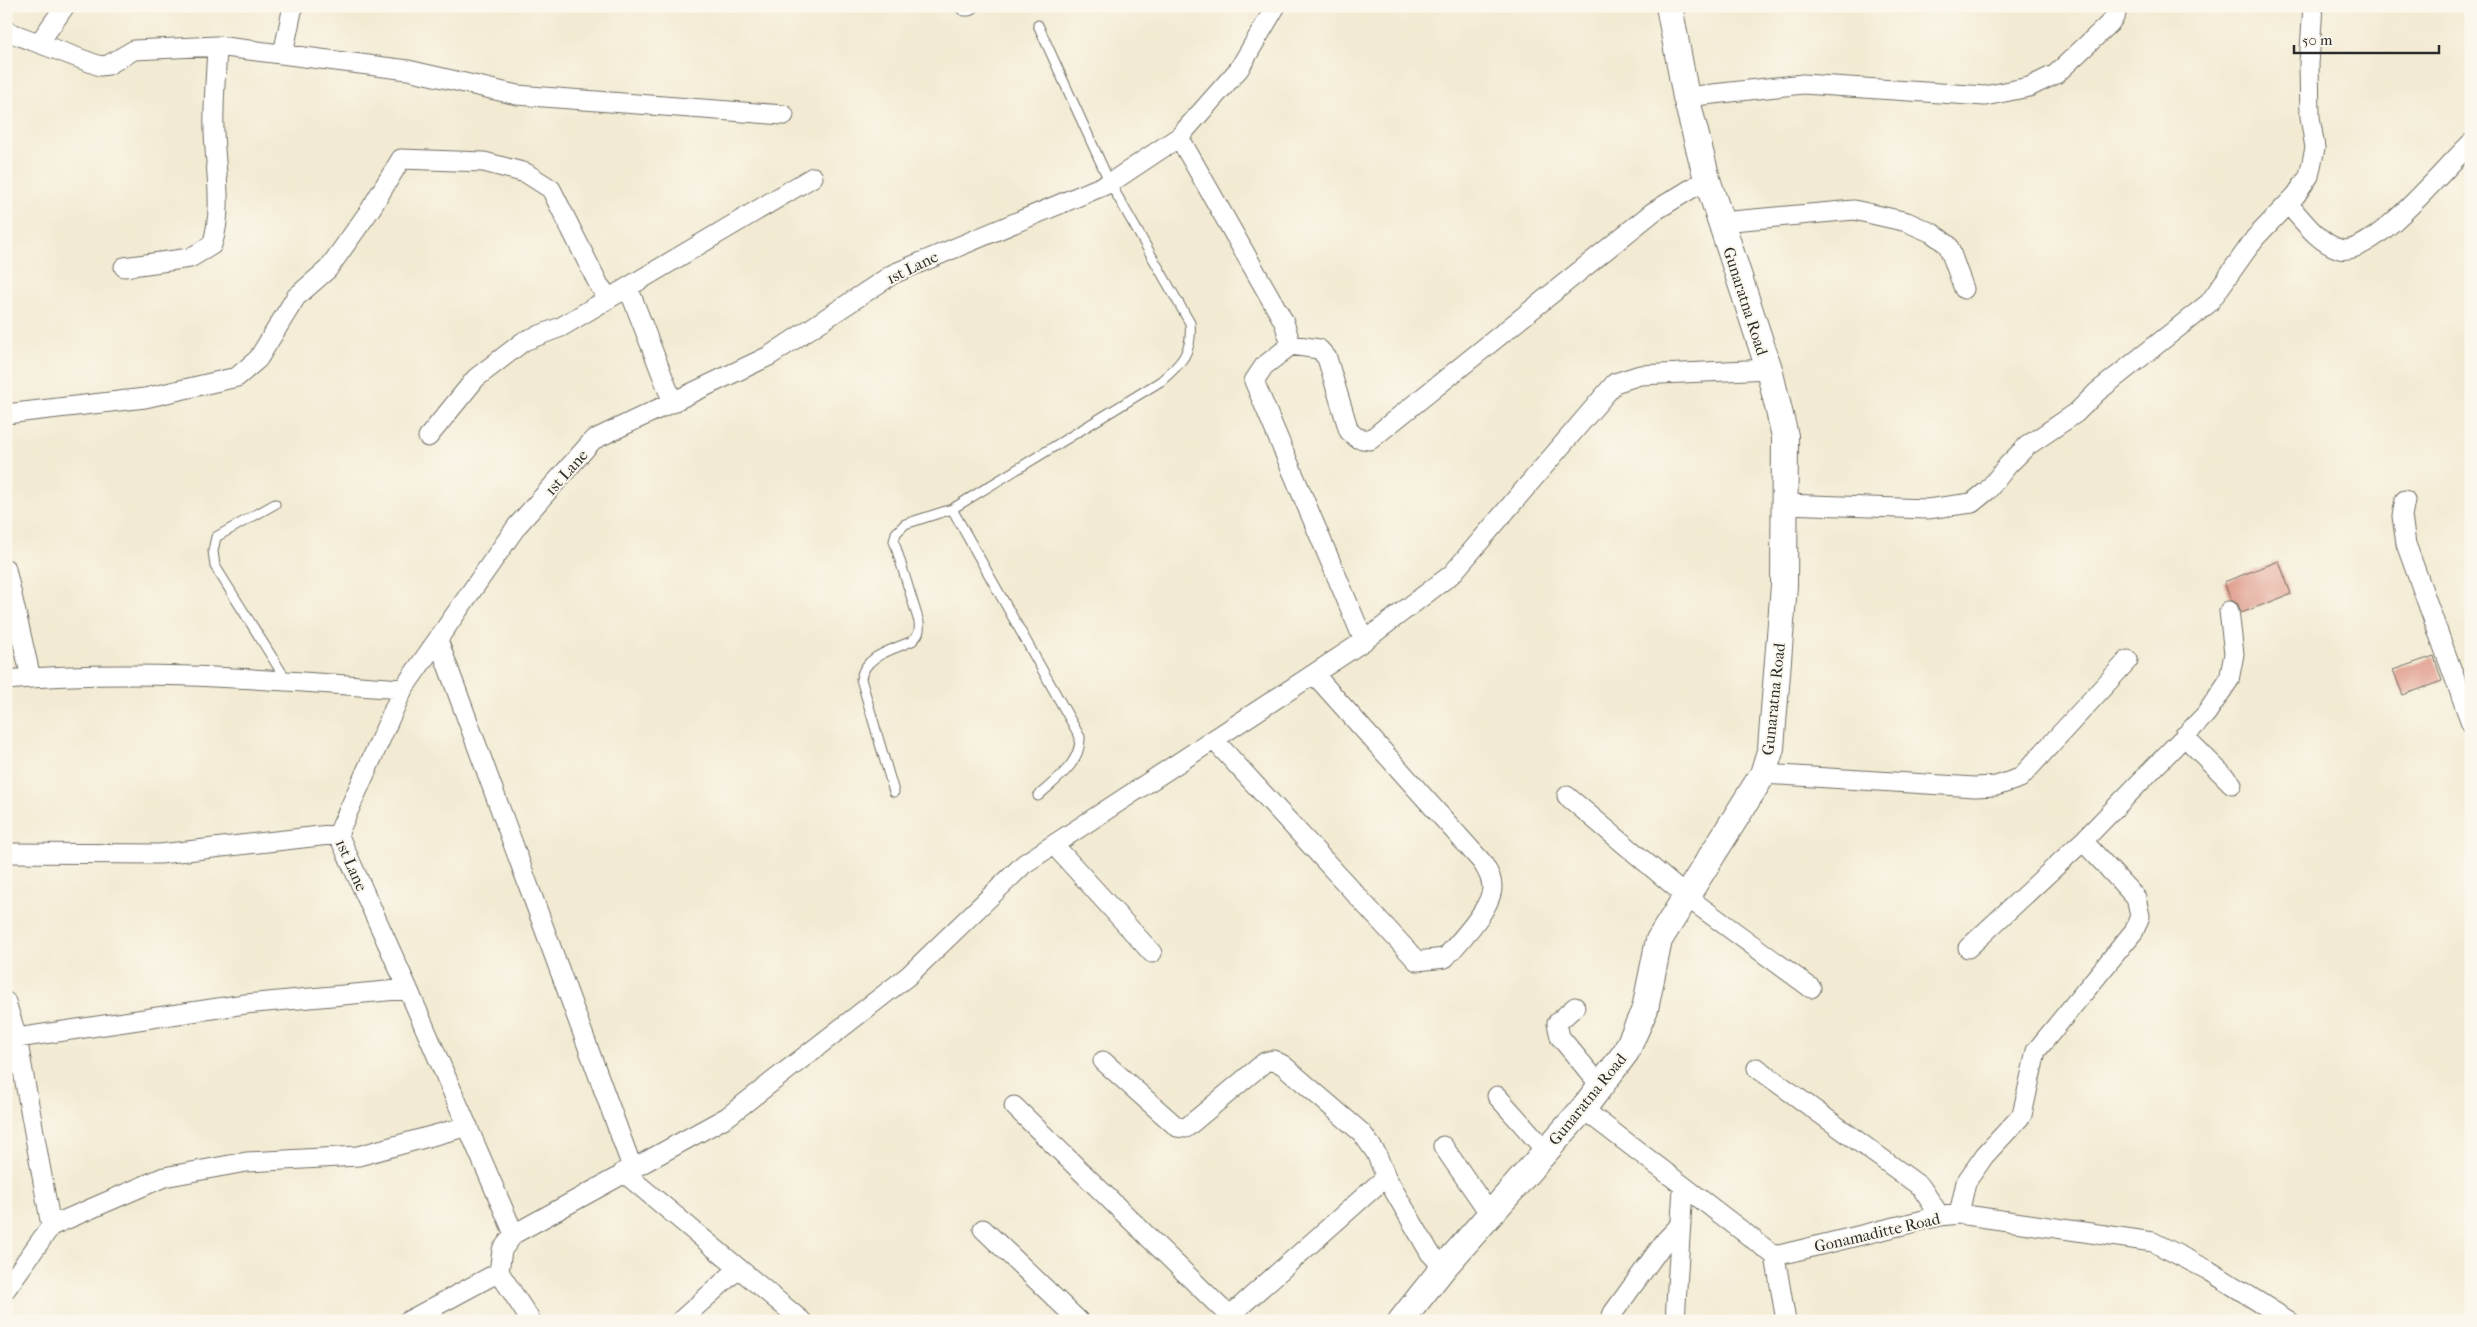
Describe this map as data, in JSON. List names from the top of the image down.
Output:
{
  "streets": {
    "street": ["1st Lane", "Gunaratna Road", "Gonamaditte Road"]
  },
  "scale_bar": "50 m"
}
